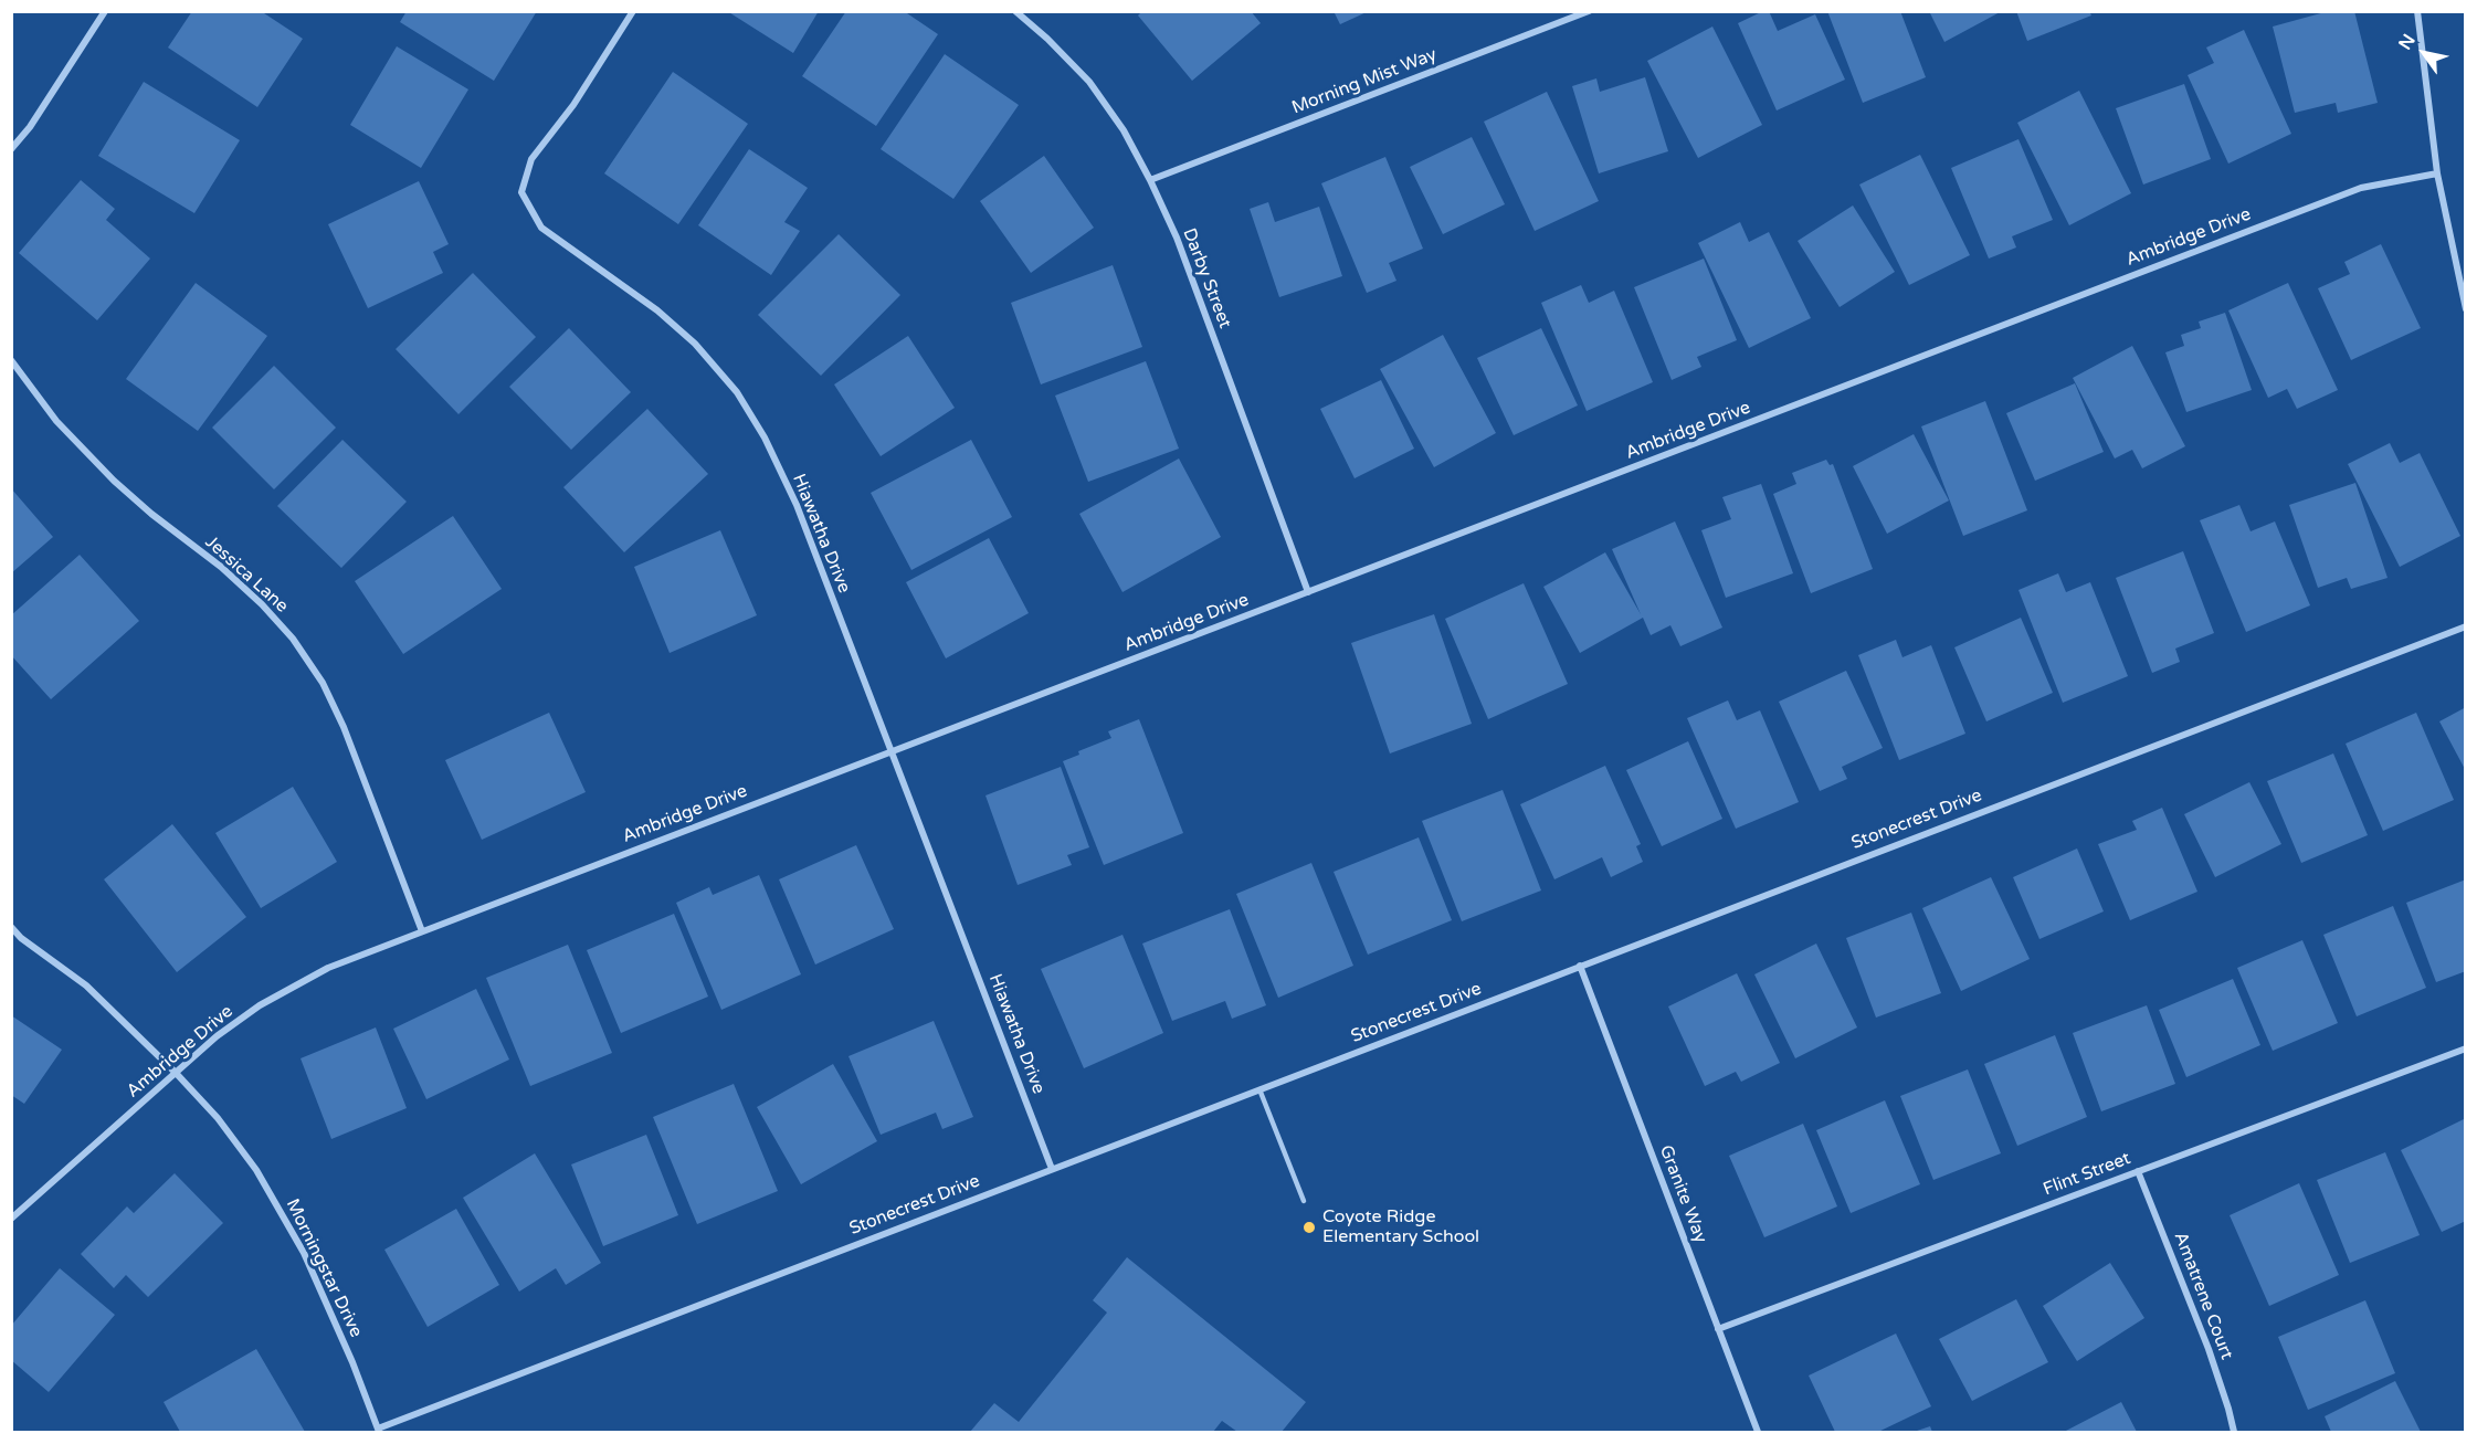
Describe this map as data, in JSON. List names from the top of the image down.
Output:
{
  "streets": {
    "street": [
      "Morning Mist Way",
      "Ambridge Drive",
      "Darby Street",
      "Hiawatha Drive",
      "Jessica Lane",
      "Stonecrest Drive",
      "Flint Street",
      "Granite Way",
      "Morningstar Drive",
      "Amatrene Court"
    ]
  },
  "crossings": [
    ["Morning Mist Way", "Darby Street"],
    ["Ambridge Drive", "Darby Street"],
    ["Ambridge Drive", "Hiawatha Drive"],
    ["Ambridge Drive", "Jessica Lane"],
    ["Ambridge Drive", "Morningstar Drive"],
    ["Hiawatha Drive", "Stonecrest Drive"],
    ["Stonecrest Drive", "Granite Way"],
    ["Stonecrest Drive", "Morningstar Drive"],
    ["Flint Street", "Granite Way"],
    ["Flint Street", "Amatrene Court"]
  ],
  "places": ["Coyote Ridge Elementary School"],
  "north": "top left"
}
